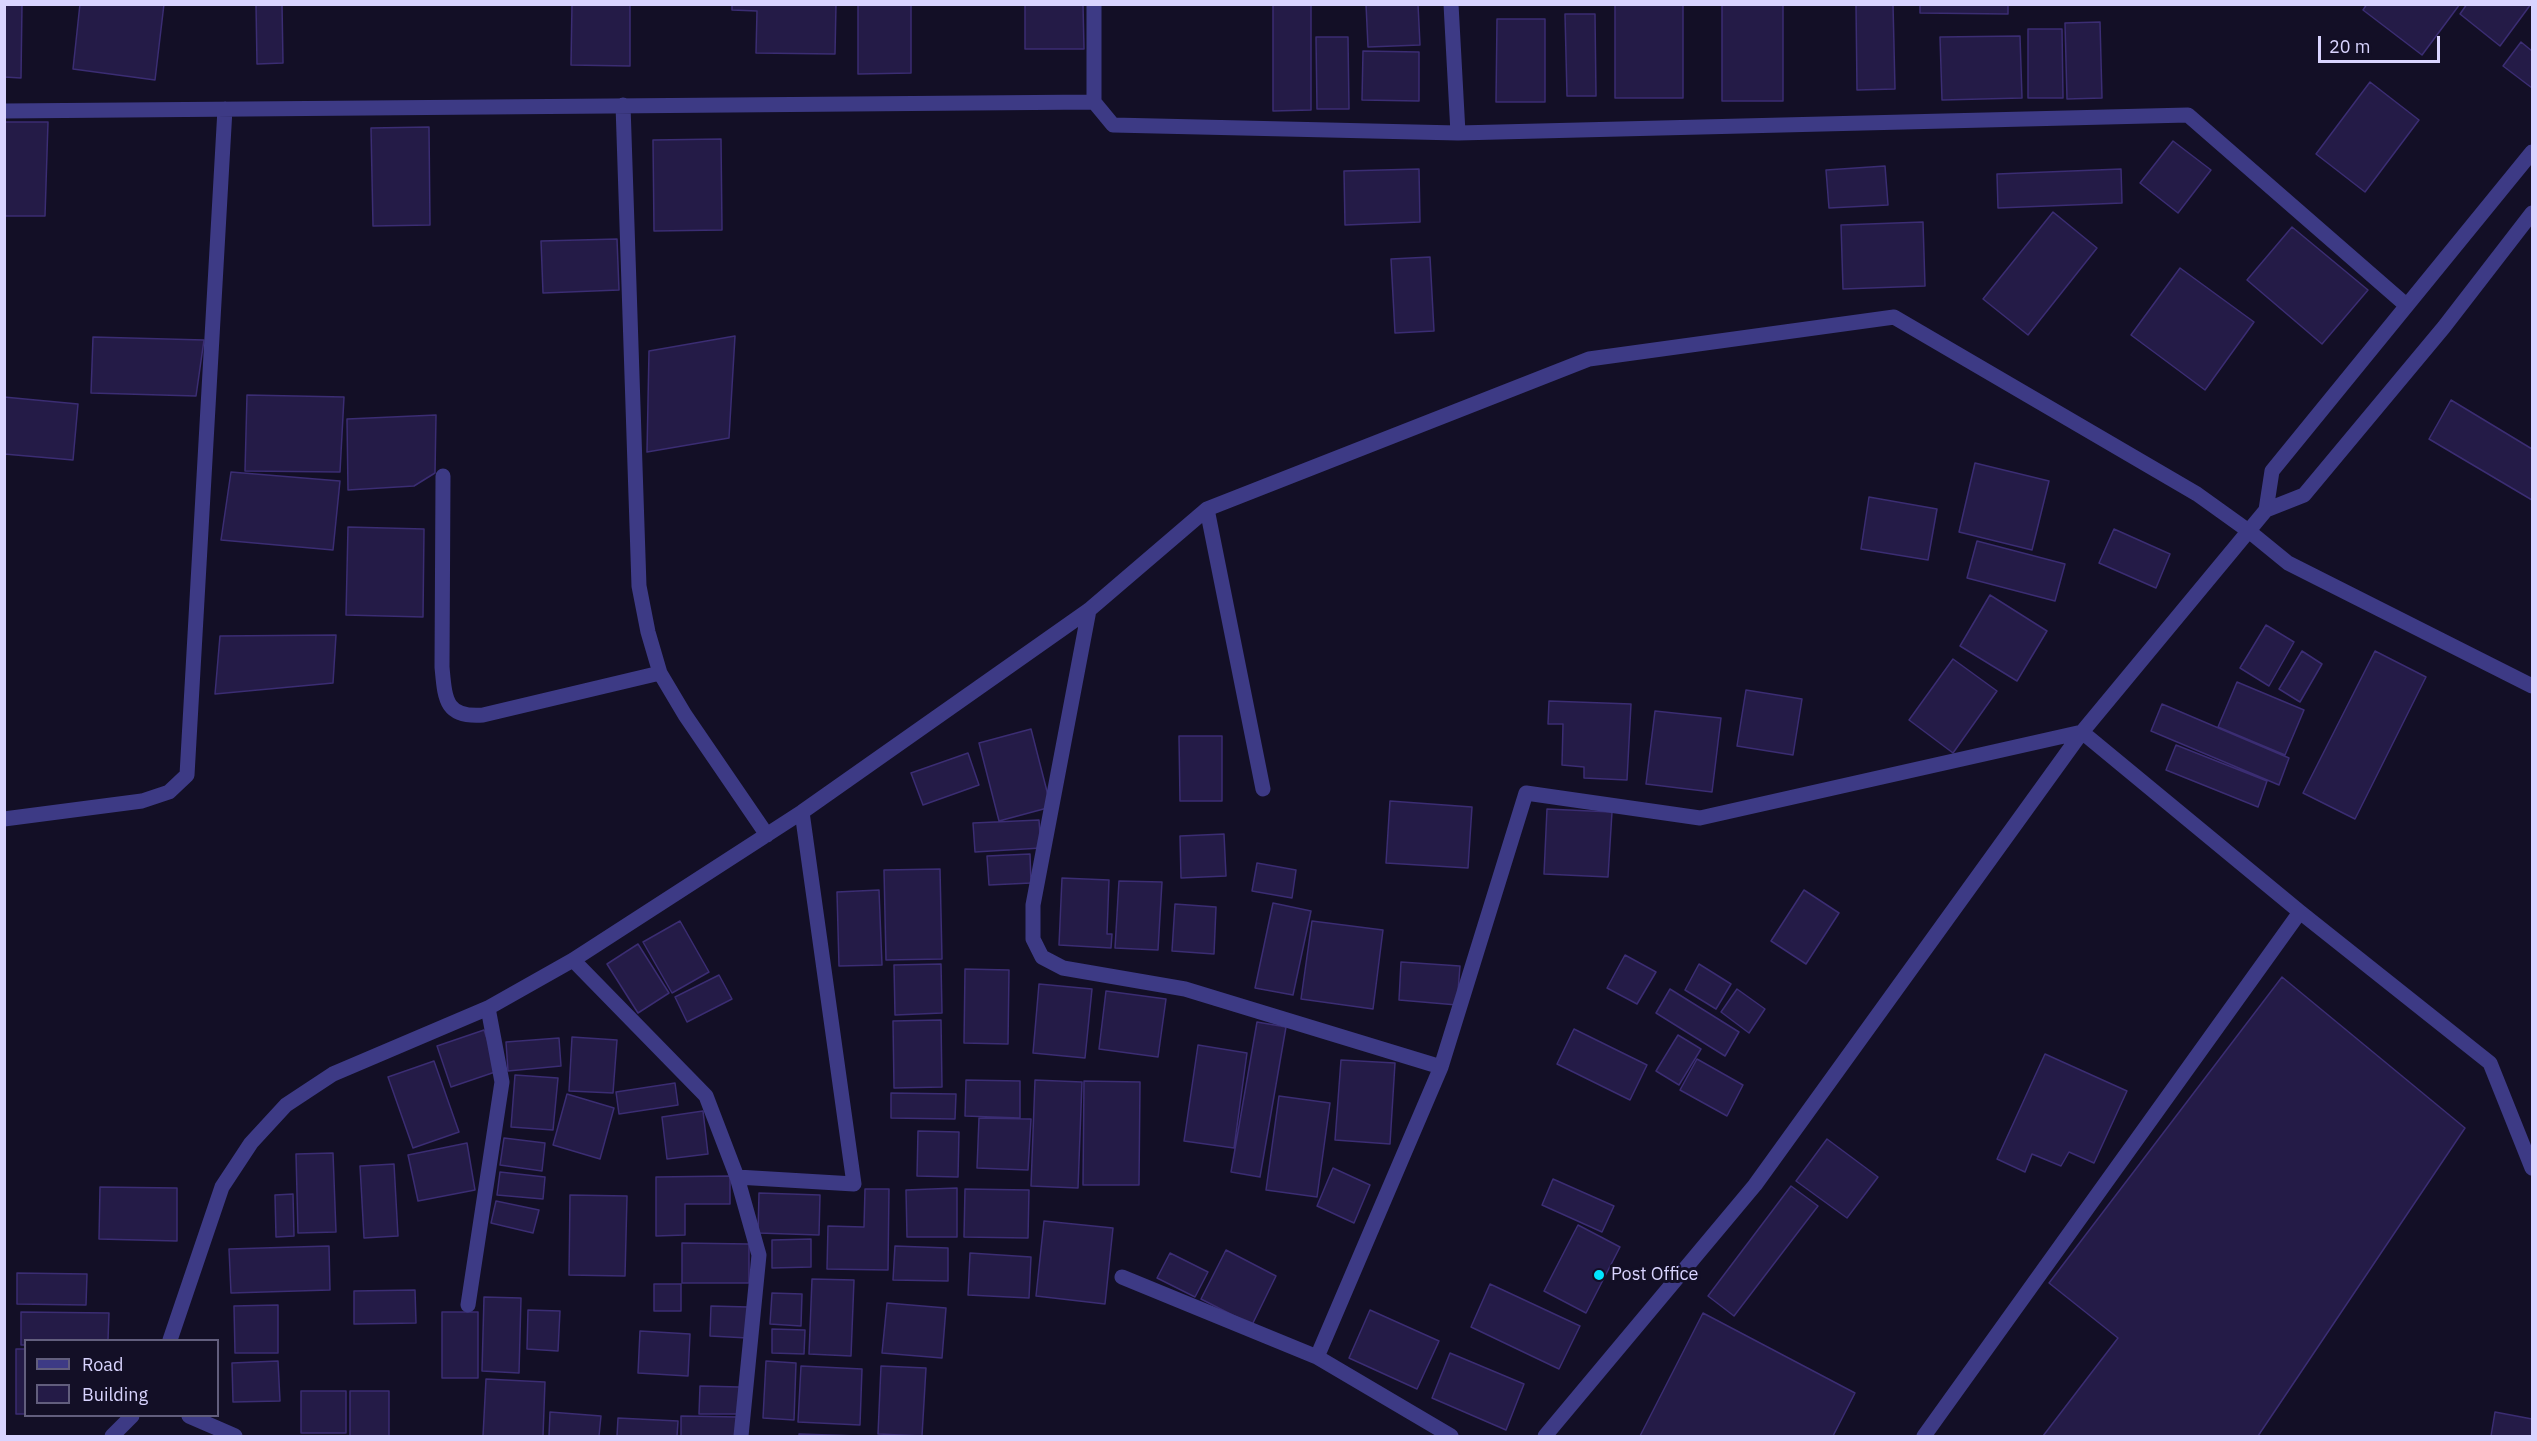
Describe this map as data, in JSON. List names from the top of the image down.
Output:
{
  "places": ["Post Office"],
  "legend": ["Road", "Building"],
  "scale_bar": "20 m"
}
